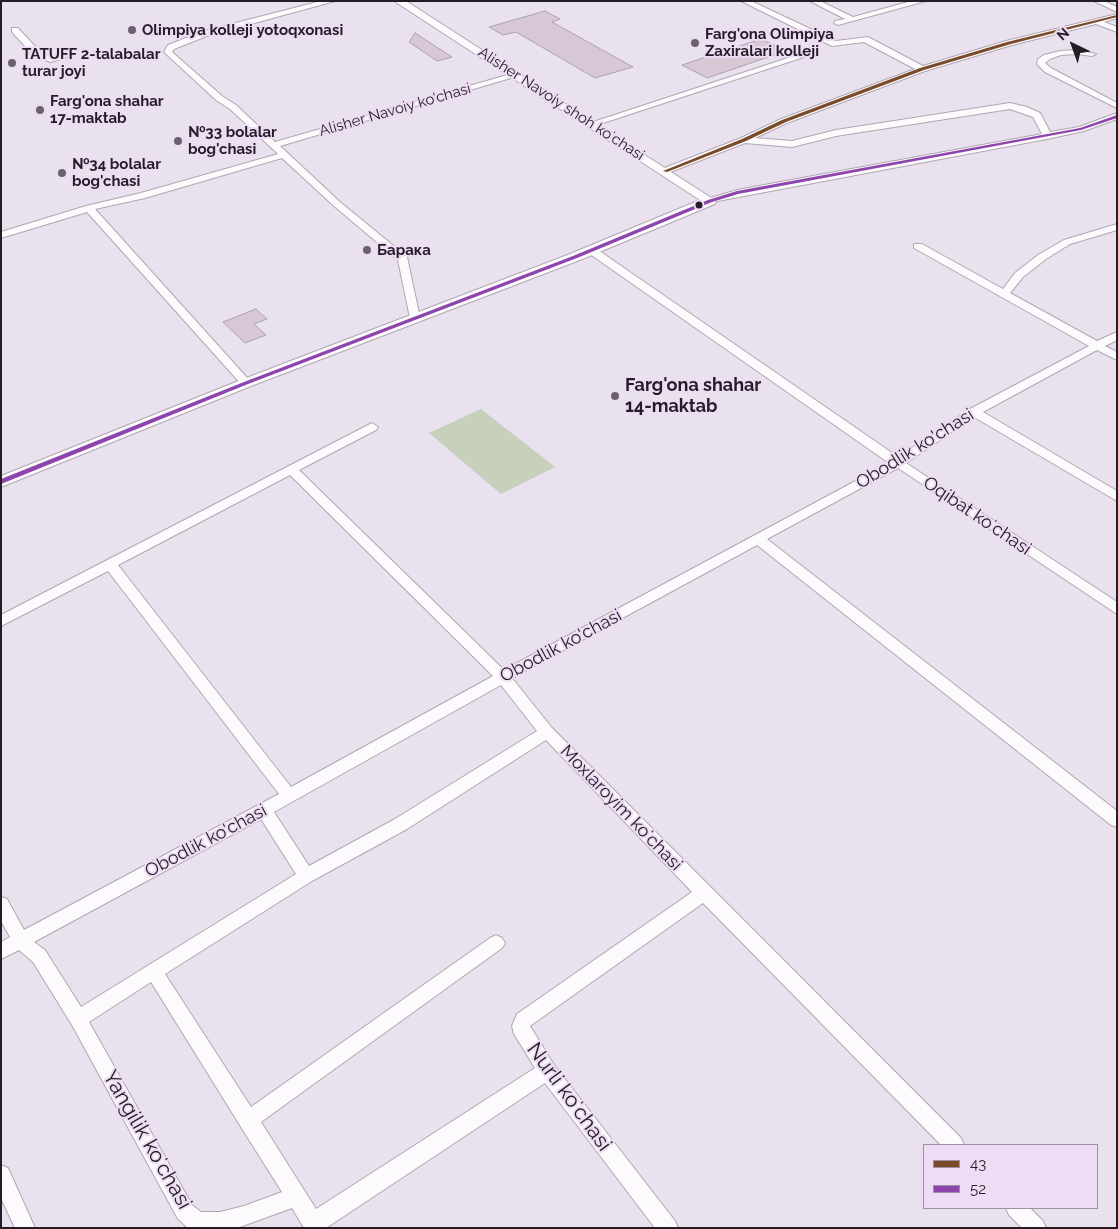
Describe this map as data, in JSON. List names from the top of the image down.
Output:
{
  "streets": {
    "street": [
      "Alisher Navoiy shoh koʻchasi",
      "Alisher Navoiy ko'chasi",
      "Obodlik ko'chasi",
      "Oqibat koʻchasi",
      "Moxlaroyim koʻchasi",
      "Nurli koʻchasi",
      "Yangilik koʻchasi"
    ]
  },
  "crossings": [
    ["Alisher Navoiy shoh koʻchasi", "Alisher Navoiy ko'chasi"],
    ["Obodlik ko'chasi", "Oqibat koʻchasi"],
    ["Obodlik ko'chasi", "Moxlaroyim koʻchasi"],
    ["Obodlik ko'chasi", "Yangilik koʻchasi"],
    ["Moxlaroyim koʻchasi", "Nurli koʻchasi"]
  ],
  "places": [
    "Olimpiya kolleji yotoqxonasi",
    "Farg'ona Olimpiya Zaxiralari kolleji",
    "TATUFF 2-talabalar turar joyi",
    "Farg'ona shahar 17-maktab",
    "№33 bolalar bog'chasi",
    "№34 bolalar bog'chasi",
    "Барака",
    "Farg'ona shahar 14-maktab"
  ],
  "lines": ["transit line 43", "transit line 52"],
  "legend": ["43", "52"],
  "north": "top left"
}
